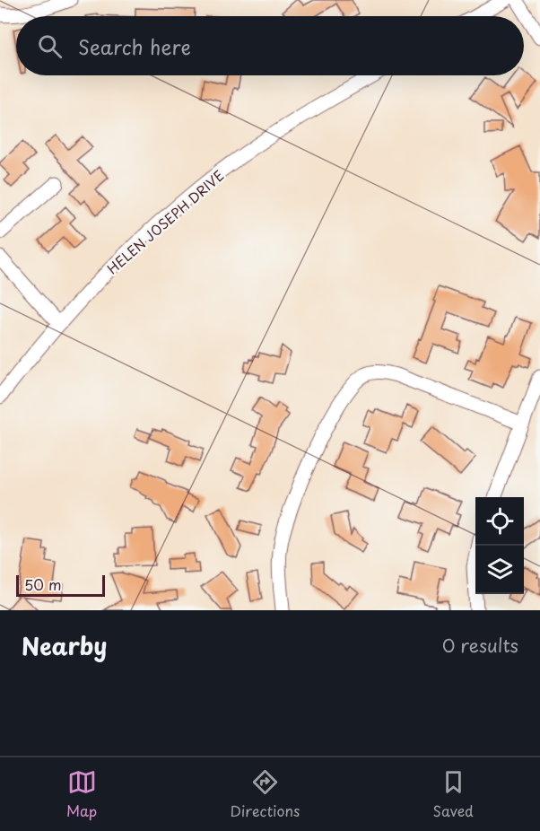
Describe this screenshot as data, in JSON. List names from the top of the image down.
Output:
{
  "streets": {
    "street": ["HELEN JOSEPH DRIVE"]
  },
  "scale_bar": "50 m",
  "page": {
    "search": "Search here",
    "scale": "50 m",
    "heading": ["Nearby", "0 results"],
    "nav": ["Map", "Directions", "Saved"]
  }
}
